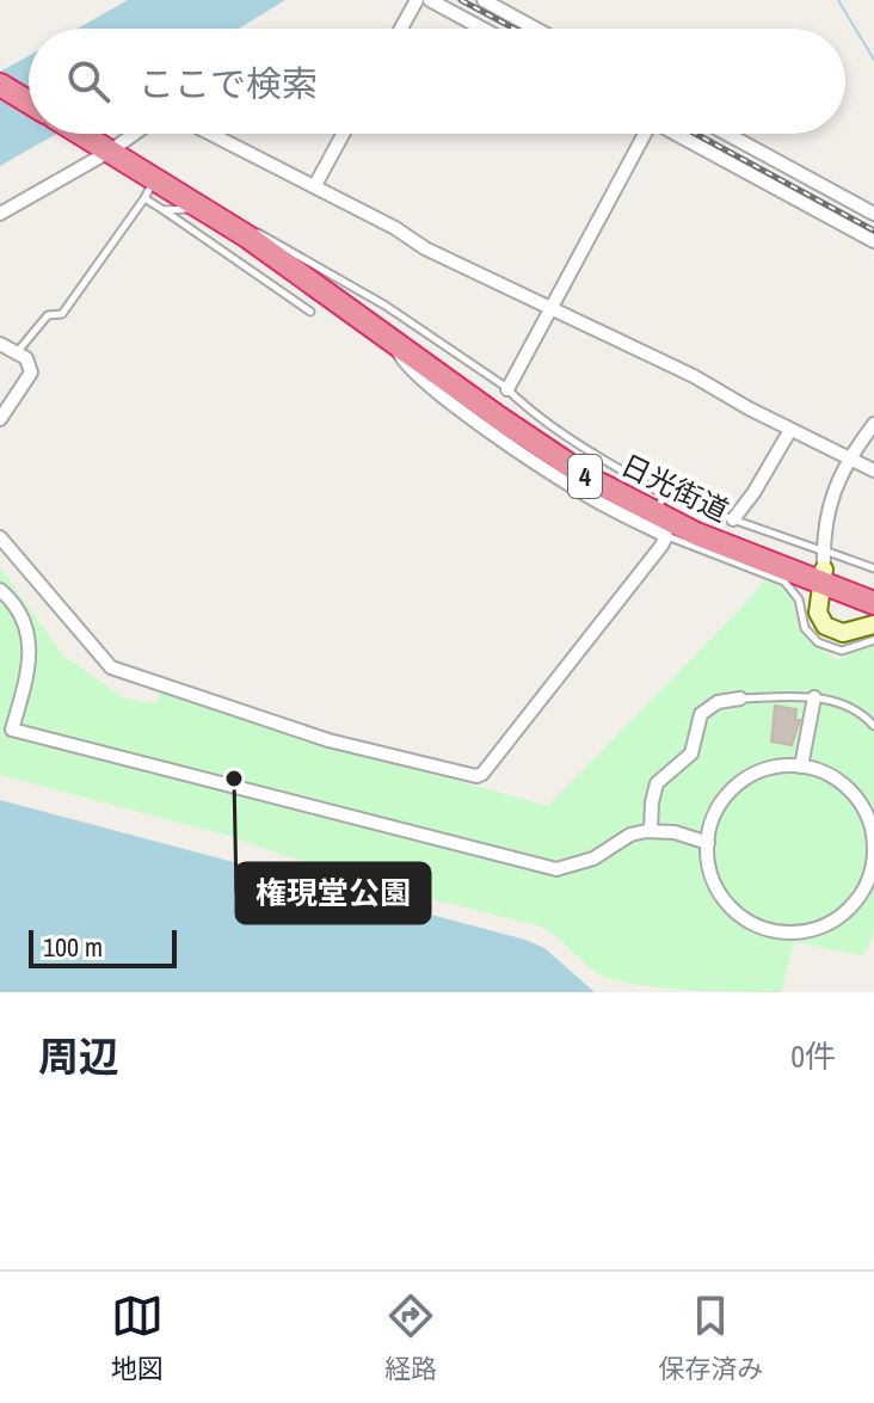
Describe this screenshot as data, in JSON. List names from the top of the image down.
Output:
{
  "streets": {
    "highway": ["4", "日光街道"]
  },
  "places": ["権現堂公園"],
  "scale_bar": "100 m",
  "page": {
    "search": "ここで検索",
    "scale": "100 m",
    "heading": ["周辺", "0件"],
    "nav": ["地図", "経路", "保存済み"]
  }
}
